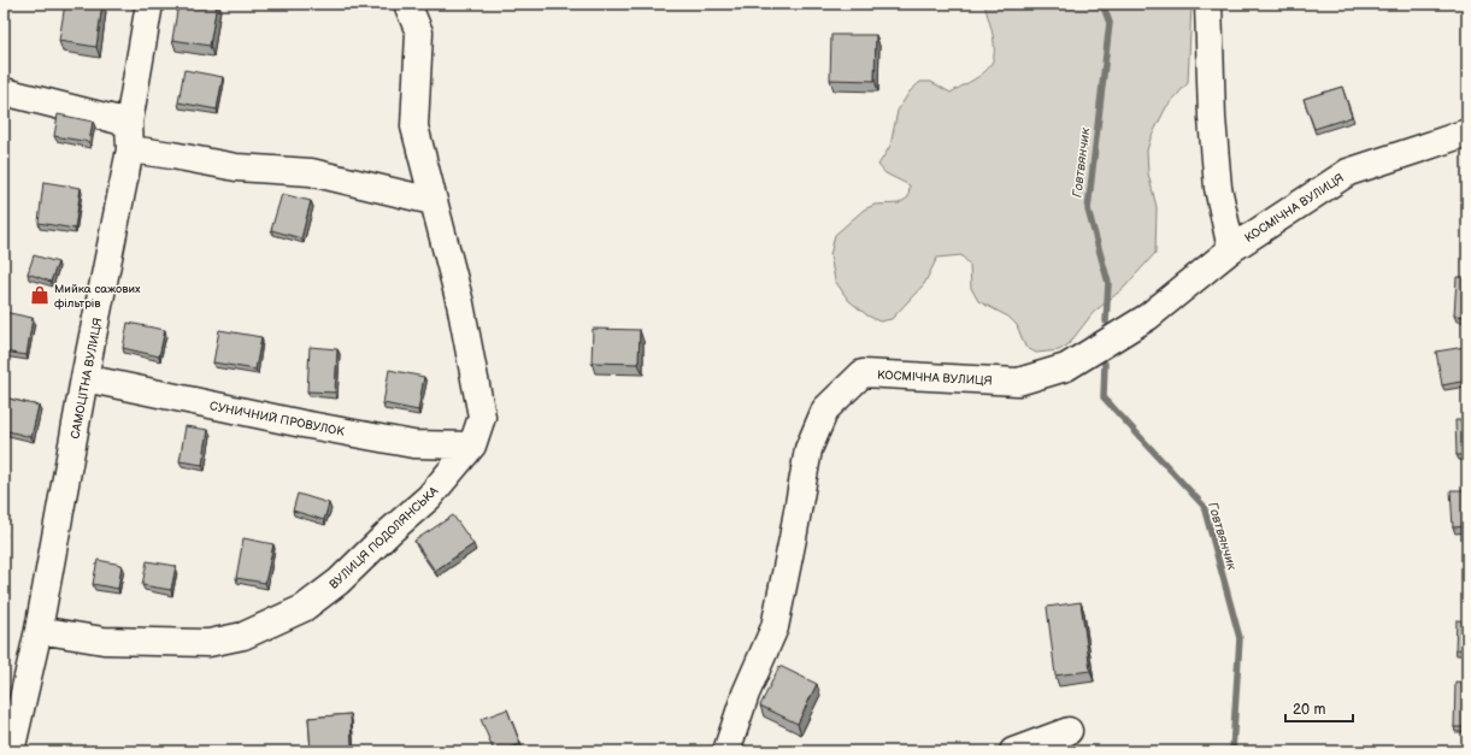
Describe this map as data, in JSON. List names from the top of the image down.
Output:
{
  "streets": {
    "street": [
      "КОСМІЧНА ВУЛИЦЯ",
      "САМОЦІТНА ВУЛИЦЯ",
      "СУНИЧНИЙ ПРОВУЛОК",
      "ВУЛИЦЯ ПОДОЛЯНСЬКА"
    ]
  },
  "crossings": [
    ["САМОЦІТНА ВУЛИЦЯ", "СУНИЧНИЙ ПРОВУЛОК"],
    ["САМОЦІТНА ВУЛИЦЯ", "ВУЛИЦЯ ПОДОЛЯНСЬКА"],
    ["СУНИЧНИЙ ПРОВУЛОК", "ВУЛИЦЯ ПОДОЛЯНСЬКА"]
  ],
  "water": ["Говтвянчик"],
  "places": {
    "shop": ["Мийка сажових фільтрів"]
  },
  "scale_bar": "20 m"
}
